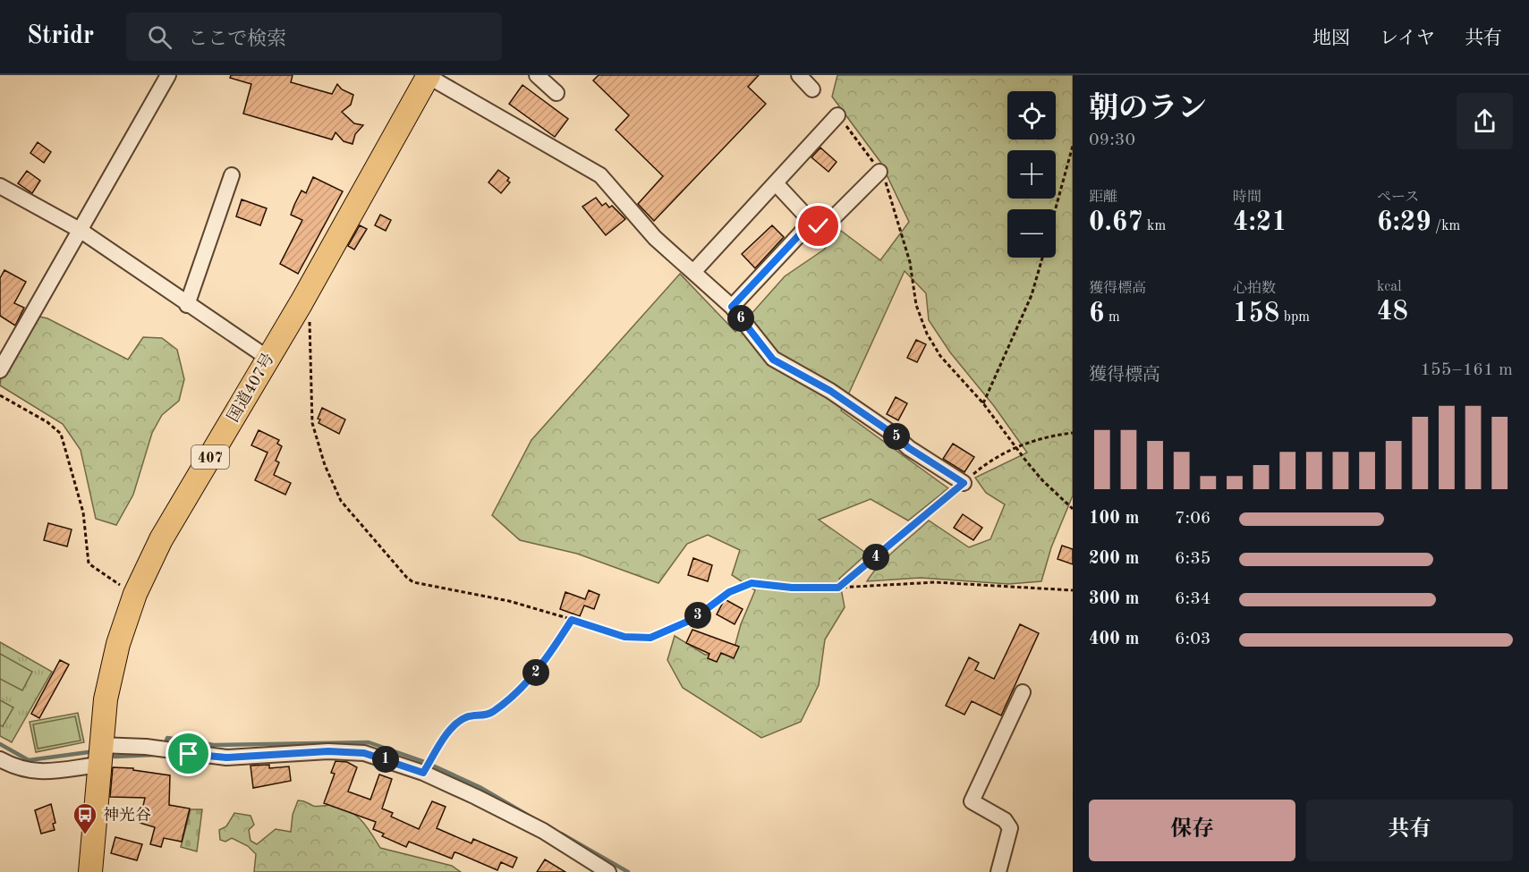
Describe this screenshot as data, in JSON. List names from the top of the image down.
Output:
{
  "streets": {
    "highway": ["国道407号", "407"]
  },
  "places": {
    "bus stop": ["神光谷"]
  },
  "page": {
    "header": "Stridr",
    "search": "ここで検索",
    "nav": ["地図", "レイヤ", "共有"],
    "heading": ["朝のラン", "09:30"],
    "map_buttons": ["+", "−"],
    "stats": [
      ["距離", "0.67 km"],
      ["時間", "4:21"],
      ["ペース", "6:29 /km"],
      ["獲得標高", "6 m"],
      ["心拍数", "158 bpm"],
      ["kcal", "48"]
    ],
    "pins": [
      "6",
      "5",
      "4",
      "3",
      "2",
      "1"
    ],
    "chart": ["獲得標高", "155–161 m"],
    "list": [
      {
        "name": "100 m",
        "note": "7:06"
      },
      {
        "name": "200 m",
        "note": "6:35"
      },
      {
        "name": "300 m",
        "note": "6:34"
      },
      {
        "name": "400 m",
        "note": "6:03"
      }
    ],
    "buttons": ["保存", "共有"]
  }
}
